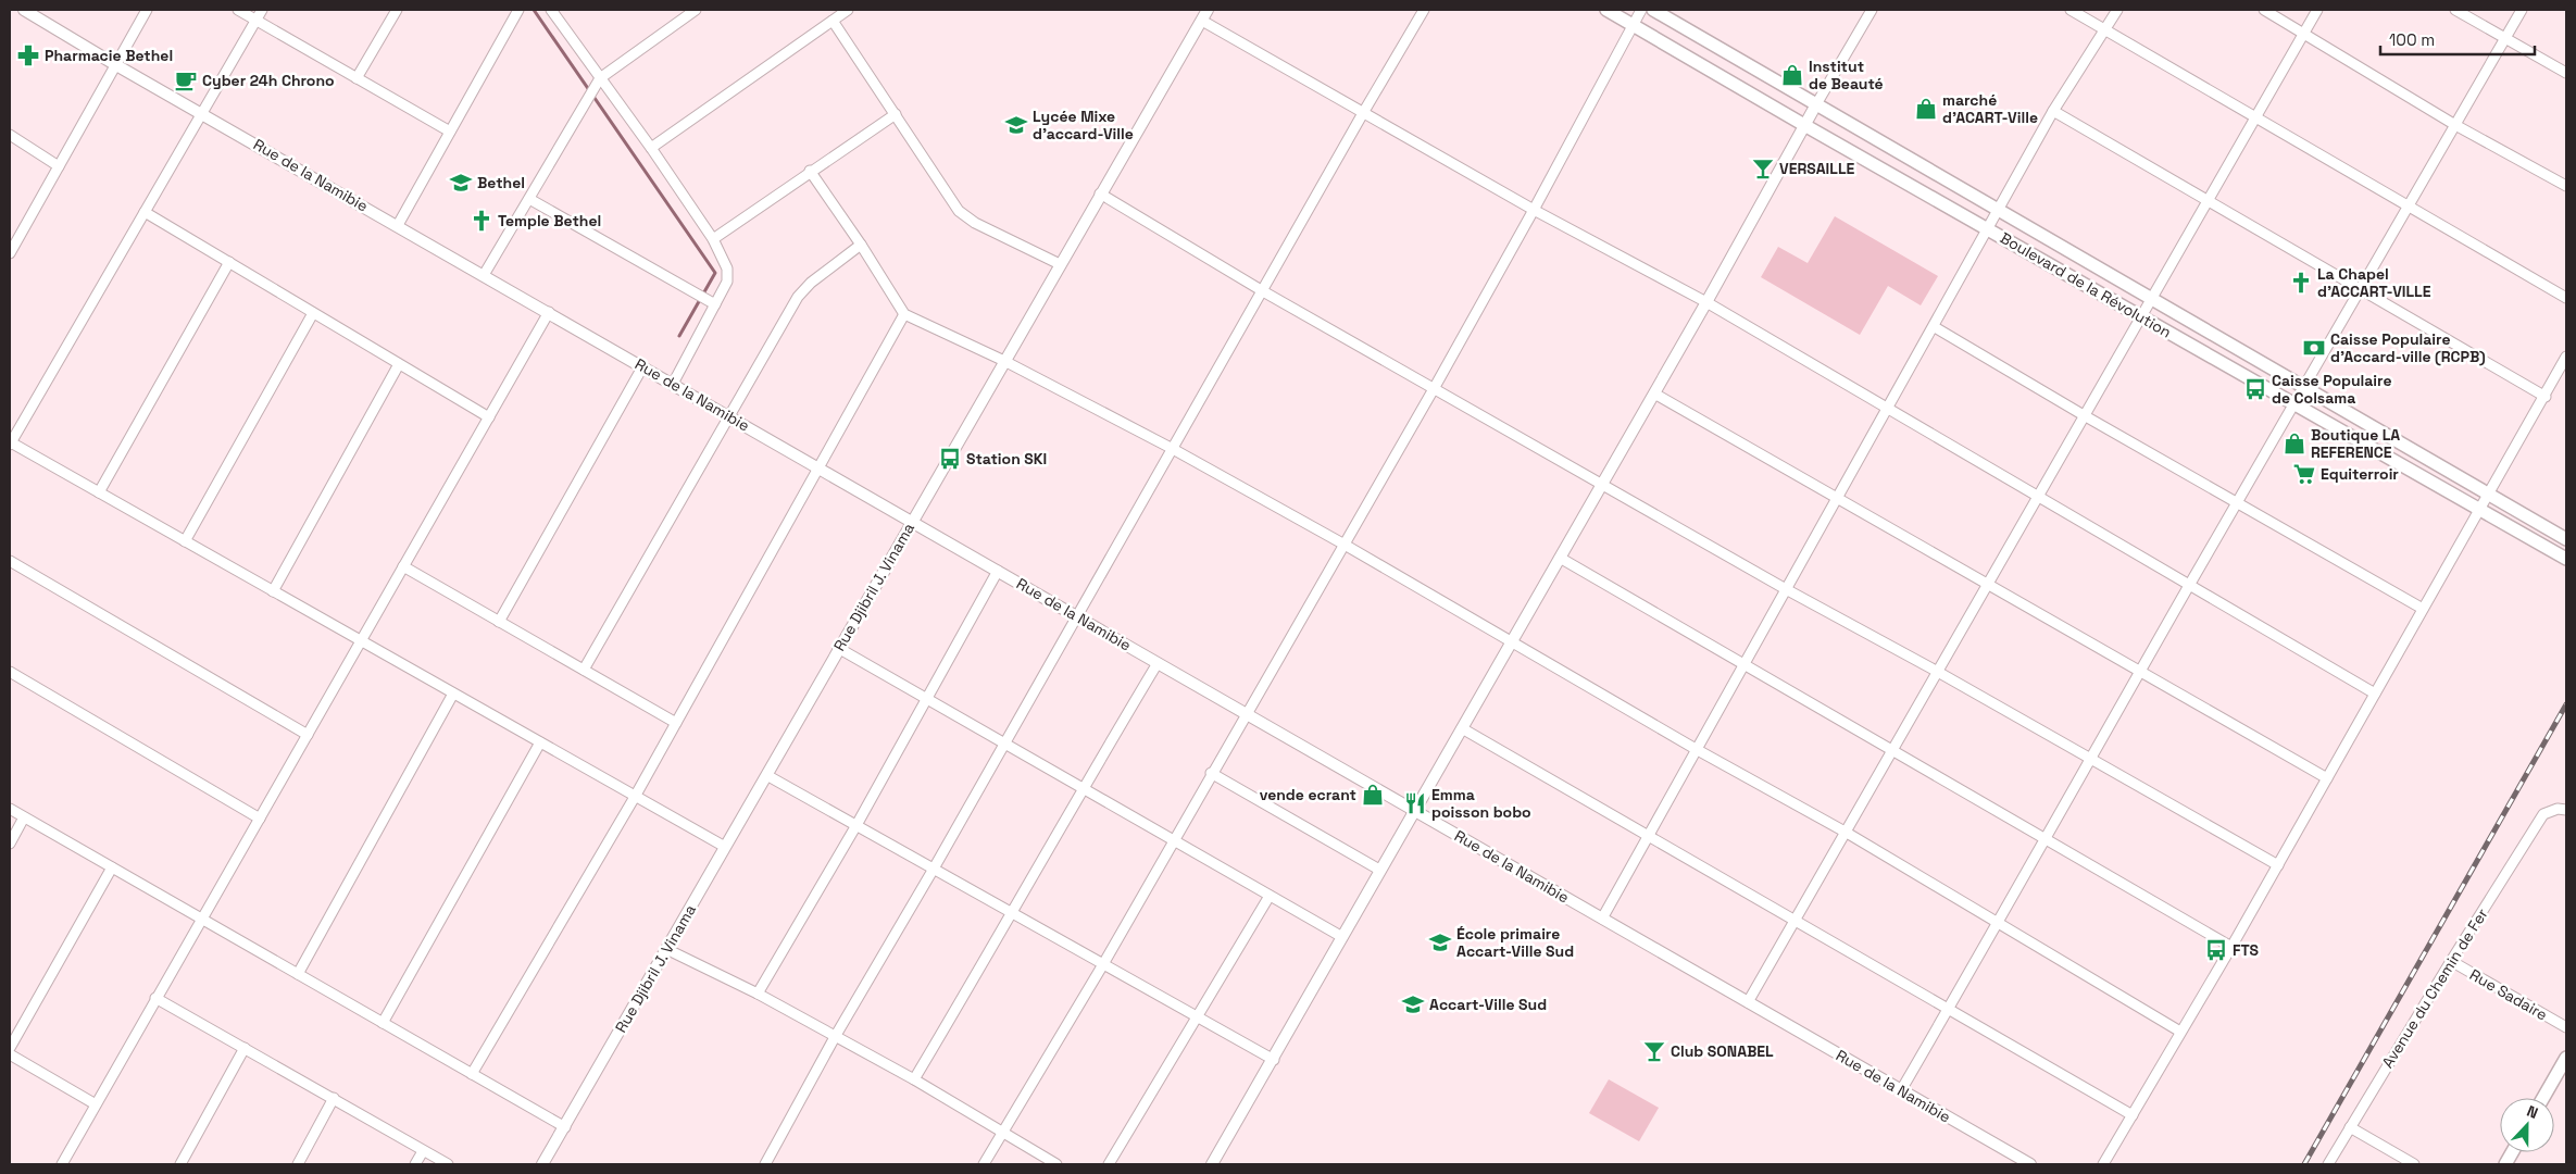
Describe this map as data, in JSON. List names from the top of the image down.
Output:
{
  "streets": {
    "main road": ["Boulevard de la Révolution"],
    "street": [
      "Rue de la Namibie",
      "Rue Djibril J. Vinama",
      "Avenue du Chemin de Fer",
      "Rue Sadaire"
    ]
  },
  "crossings": [
    ["Rue de la Namibie", "Rue Djibril J. Vinama"],
    ["Avenue du Chemin de Fer", "Rue Sadaire"]
  ],
  "places": {
    "pharmacy": ["Pharmacie Bethel"],
    "shop": [
      "Institut de Beauté",
      "marché d'ACART-Ville",
      "Boutique LA REFERENCE",
      "vende ecrant"
    ],
    "cafe": ["Cyber 24h Chrono"],
    "school or university": [
      "Lycée Mixe d'accard-Ville",
      "Bethel",
      "École primaire Accart-Ville Sud",
      "Accart-Ville Sud"
    ],
    "bar": ["VERSAILLE", "Club SONABEL"],
    "church": ["Temple Bethel", "La Chapel d'ACCART-VILLE"],
    "bank": ["Caisse Populaire d'Accard-ville (RCPB)"],
    "bus stop": ["Caisse Populaire de Colsama", "Station SKI", "FTS"],
    "supermarket": ["Equiterroir"],
    "restaurant": ["Emma poisson bobo"]
  },
  "scale_bar": "100 m",
  "north": "top"
}
